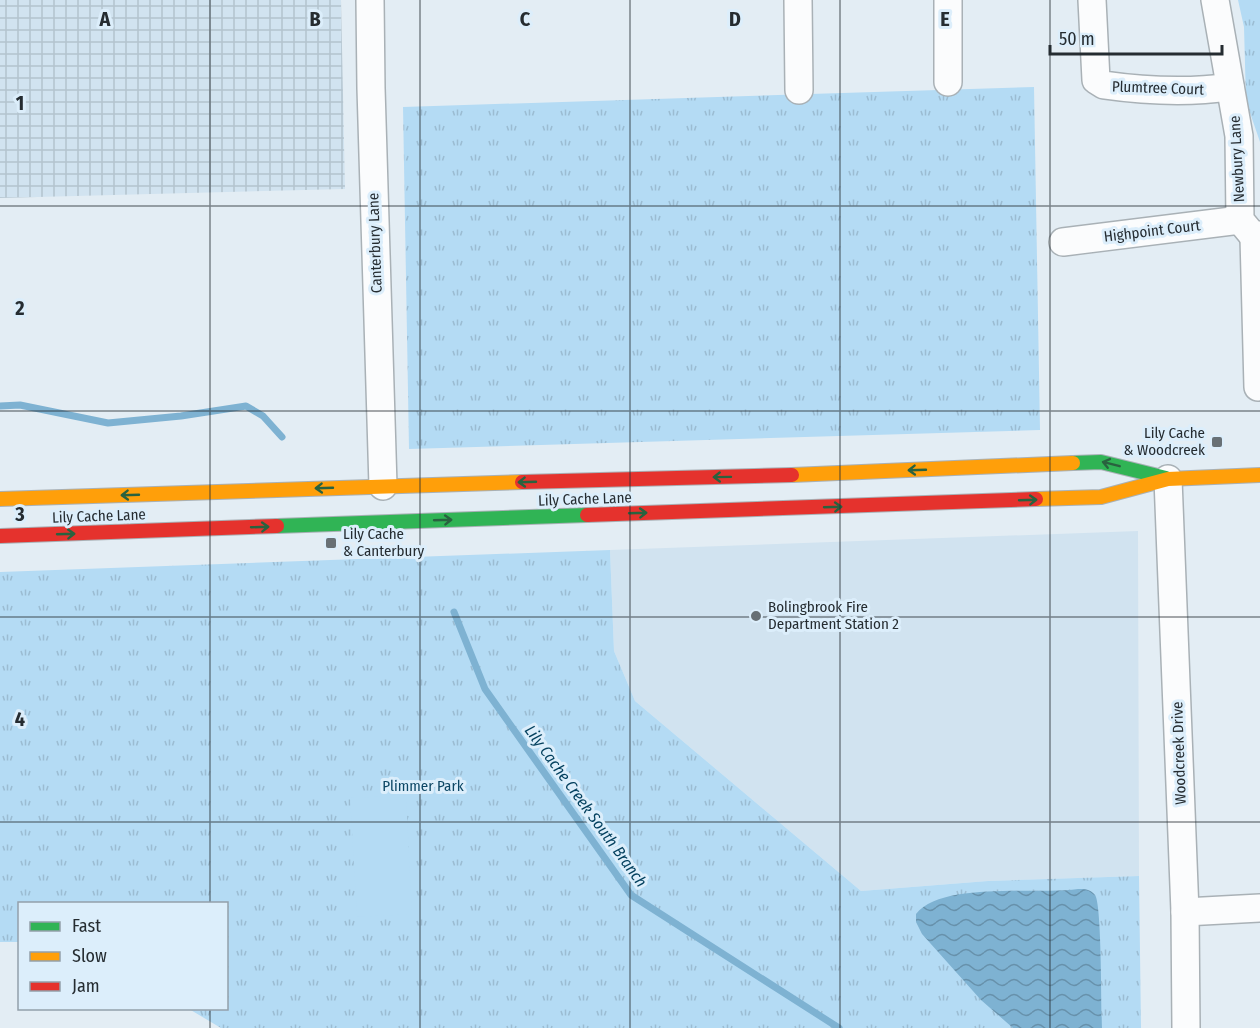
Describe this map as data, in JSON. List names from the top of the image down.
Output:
{
  "streets": {
    "street": [
      "Plumtree Court",
      "Newbury Lane",
      "Highpoint Court",
      "Canterbury Lane",
      "Lily Cache Lane",
      "Woodcreek Drive"
    ]
  },
  "crossings": [
    ["Plumtree Court", "Newbury Lane"],
    ["Newbury Lane", "Highpoint Court"],
    ["Canterbury Lane", "Lily Cache Lane"],
    ["Lily Cache Lane", "Woodcreek Drive"]
  ],
  "water": ["Lily Cache Creek South Branch"],
  "parks": ["Plimmer Park"],
  "places": {
    "transit": ["Lily Cache & Woodcreek", "Lily Cache & Canterbury"],
    "other": ["Bolingbrook Fire Department Station 2"]
  },
  "legend": ["Fast", "Slow", "Jam"],
  "scale_bar": "50 m",
  "grid": {
    "columns": [
      "A",
      "B",
      "C",
      "D",
      "E"
    ],
    "rows": [
      "1",
      "2",
      "3",
      "4"
    ]
  }
}
